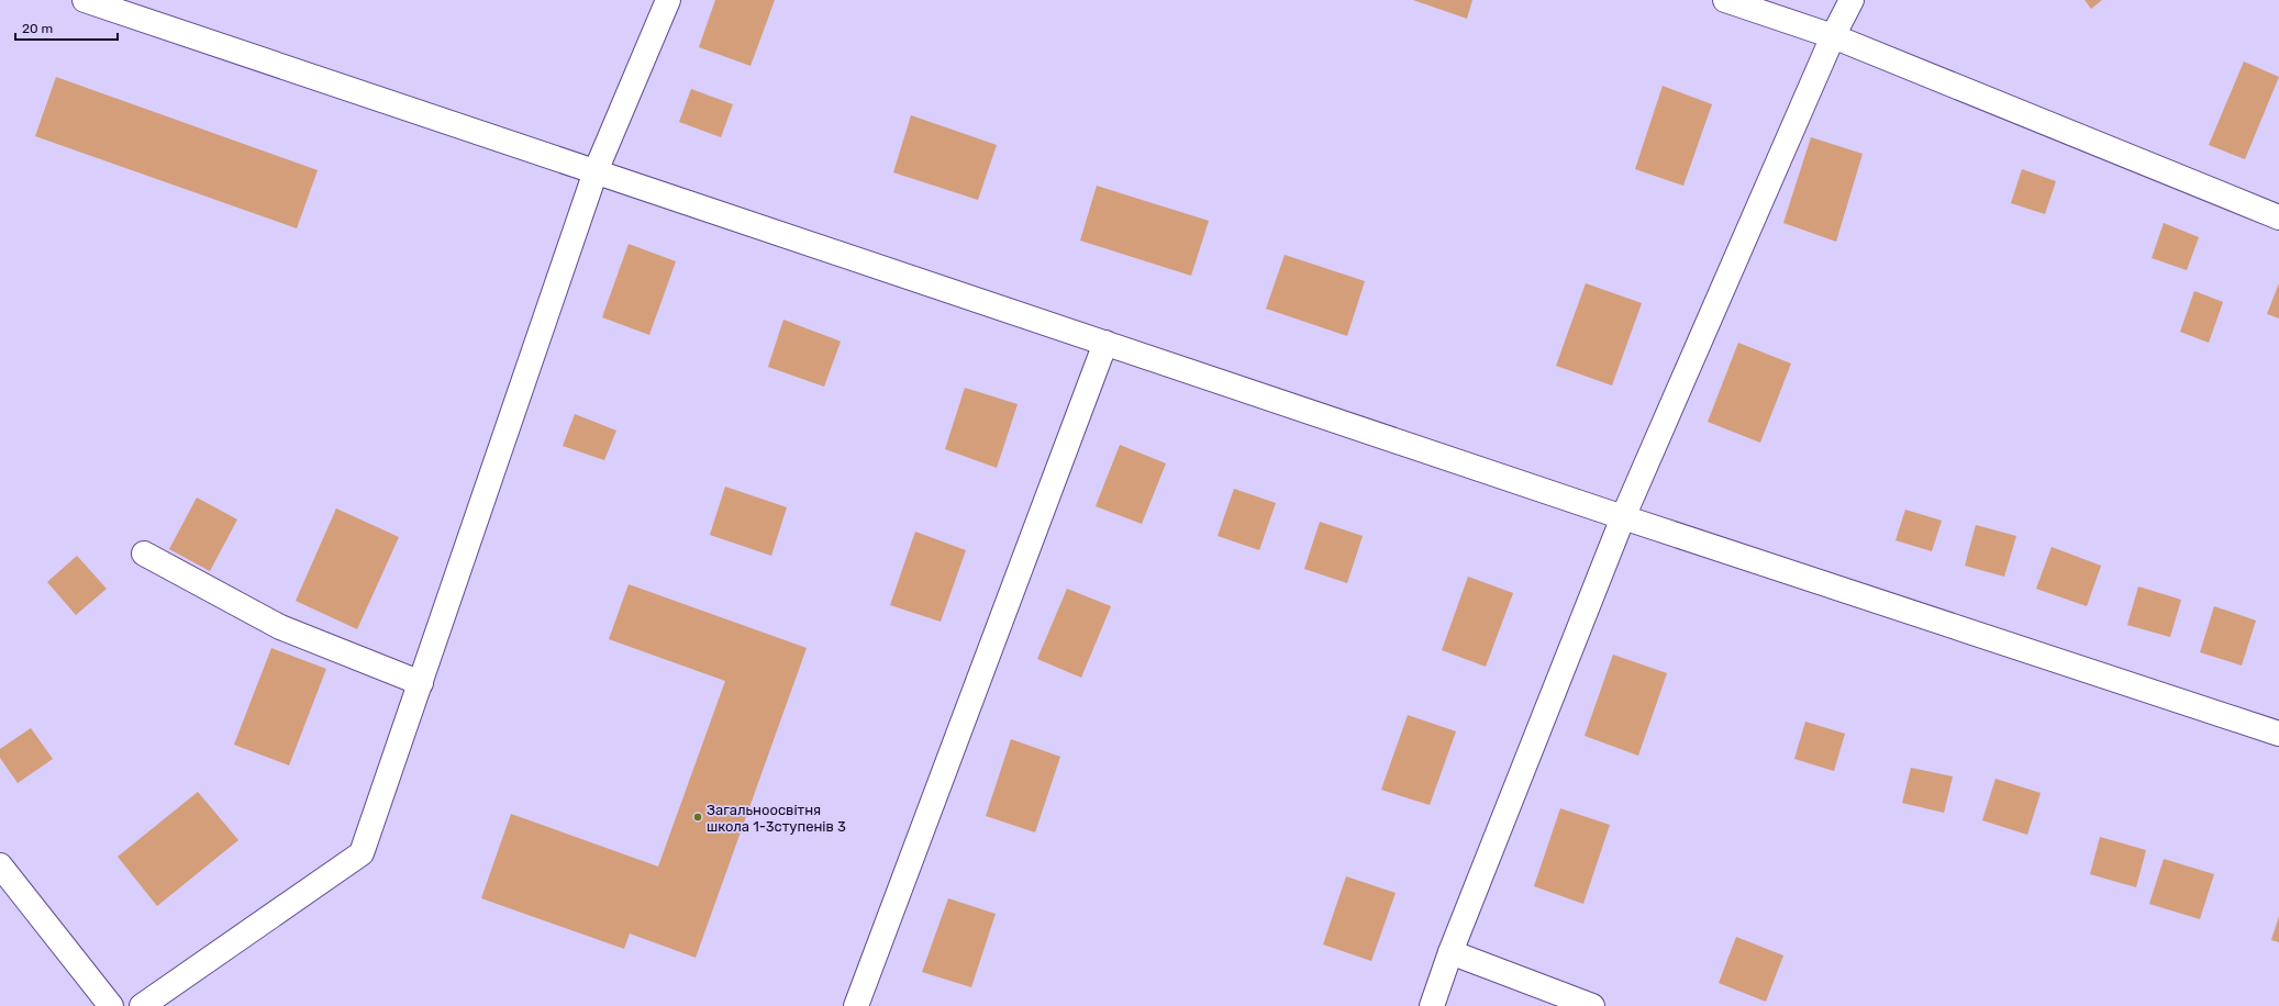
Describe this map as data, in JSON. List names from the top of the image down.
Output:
{
  "places": ["Загальноосвiтня школа 1-3ступенiв 3"],
  "scale_bar": "20 m"
}
